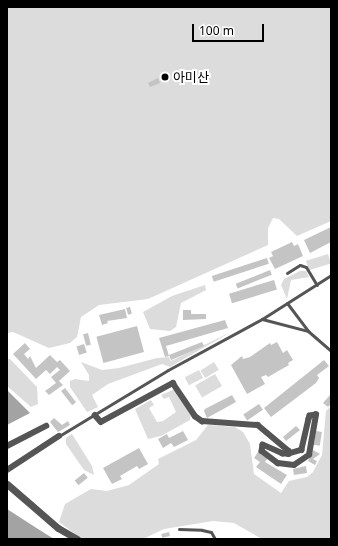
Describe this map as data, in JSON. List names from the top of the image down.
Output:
{
  "places": ["아미산"],
  "scale_bar": "100 m"
}
